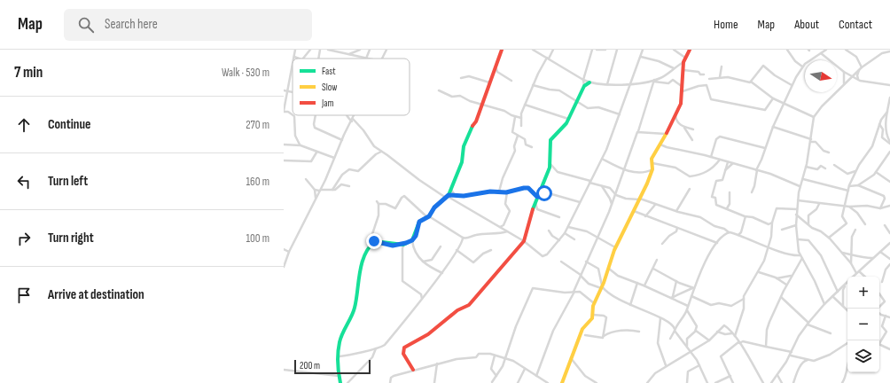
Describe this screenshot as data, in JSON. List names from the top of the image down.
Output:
{
  "legend": ["Fast", "Slow", "Jam"],
  "scale_bar": "200 m",
  "north": "right",
  "page": {
    "header": "Map",
    "search": "Search here",
    "nav": [
      "Home",
      "Map",
      "About",
      "Contact"
    ],
    "heading": ["7 min", "Walk · 530 m"],
    "list": [
      ["Continue", "270 m"],
      ["Turn left", "160 m"],
      ["Turn right", "100 m"],
      "Arrive at destination"
    ],
    "map_buttons": ["+", "−"],
    "scale": "200 m"
  }
}
